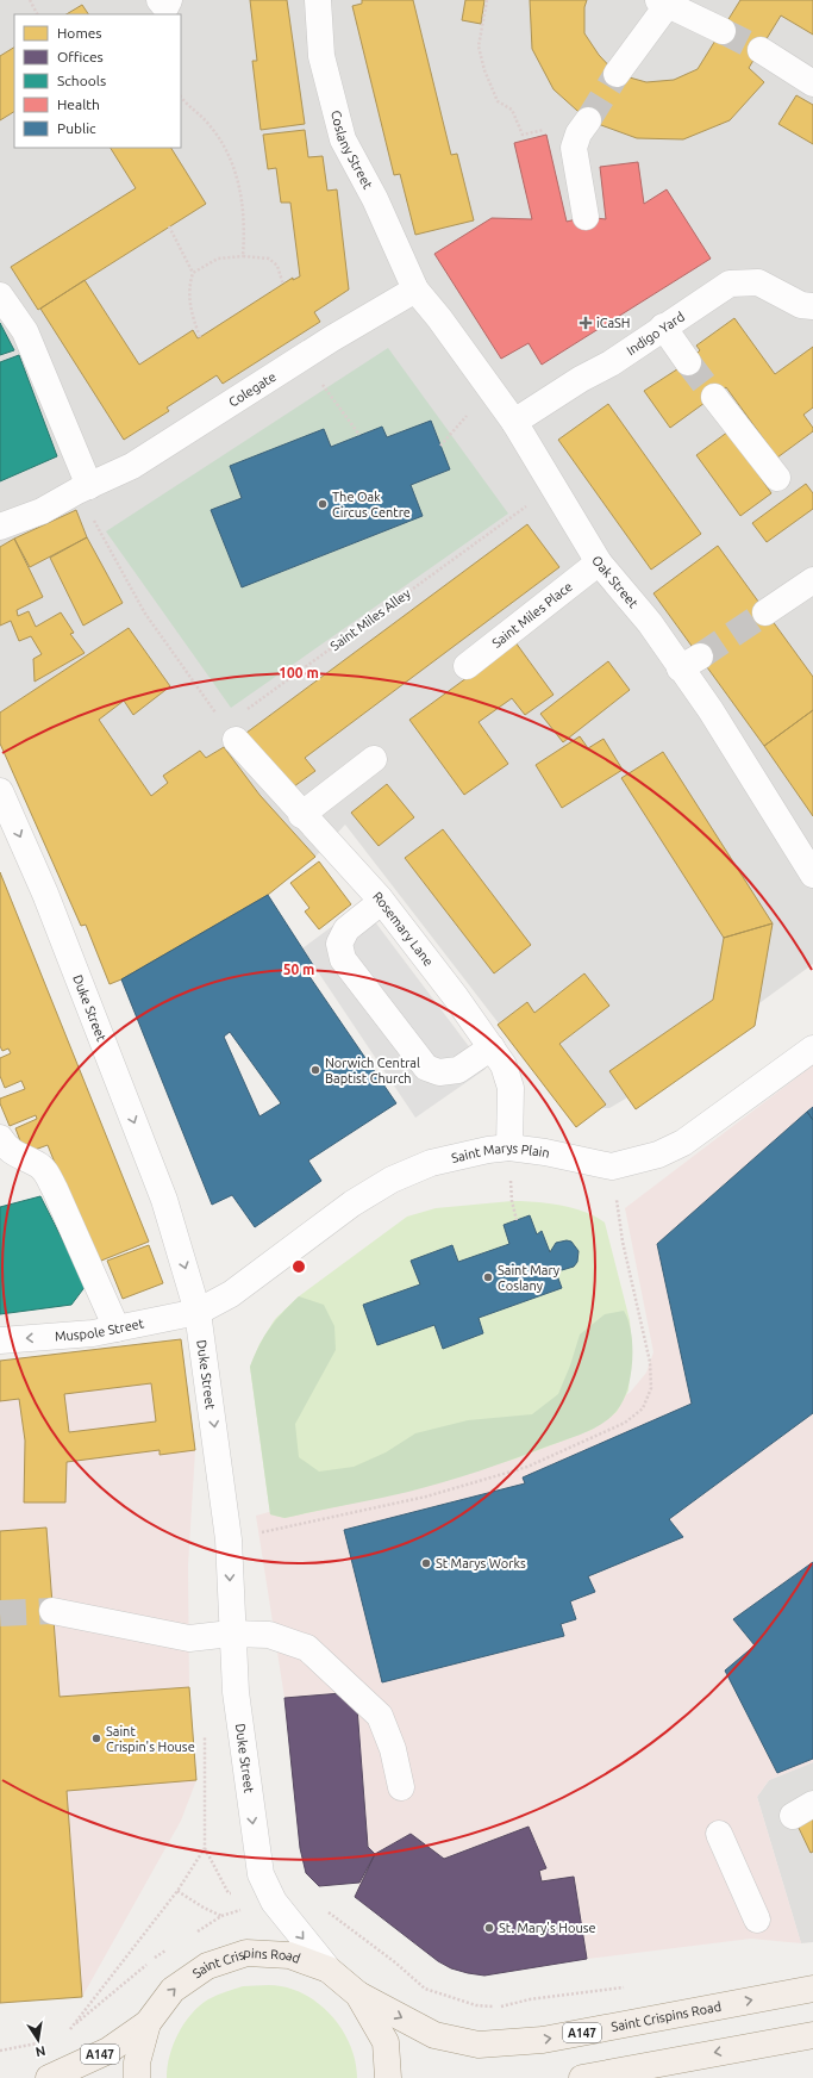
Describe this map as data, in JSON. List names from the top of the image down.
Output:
{
  "streets": {
    "main road": ["Saint Crispins Road", "A147"],
    "street": [
      "Coslany Street",
      "Indigo Yard",
      "Colegate",
      "Oak Street",
      "Saint Miles Place",
      "Rosemary Lane",
      "Duke Street",
      "Saint Marys Plain",
      "Muspole Street"
    ],
    "path": ["Saint Miles Alley"]
  },
  "crossings": [
    ["Coslany Street", "Colegate"],
    ["Coslany Street", "Oak Street"],
    ["Indigo Yard", "Oak Street"],
    ["Colegate", "Oak Street"],
    ["Oak Street", "Saint Miles Place"],
    ["Oak Street", "Saint Miles Alley"],
    ["Rosemary Lane", "Saint Marys Plain"],
    ["Duke Street", "Saint Marys Plain"],
    ["Duke Street", "Muspole Street"],
    ["Duke Street", "Saint Crispins Road"],
    ["Saint Marys Plain", "Muspole Street"]
  ],
  "one_way": ["Duke Street", "Muspole Street"],
  "places": {
    "health": ["iCaSH"],
    "other": [
      "The Oak Circus Centre",
      "Norwich Central Baptist Church",
      "Saint Mary Coslany",
      "St Marys Works",
      "Saint Crispin's House",
      "St. Mary's House"
    ]
  },
  "legend": [
    "Homes",
    "Offices",
    "Schools",
    "Health",
    "Public"
  ],
  "north": "bottom",
  "rings": ["100 m", "50 m"]
}
